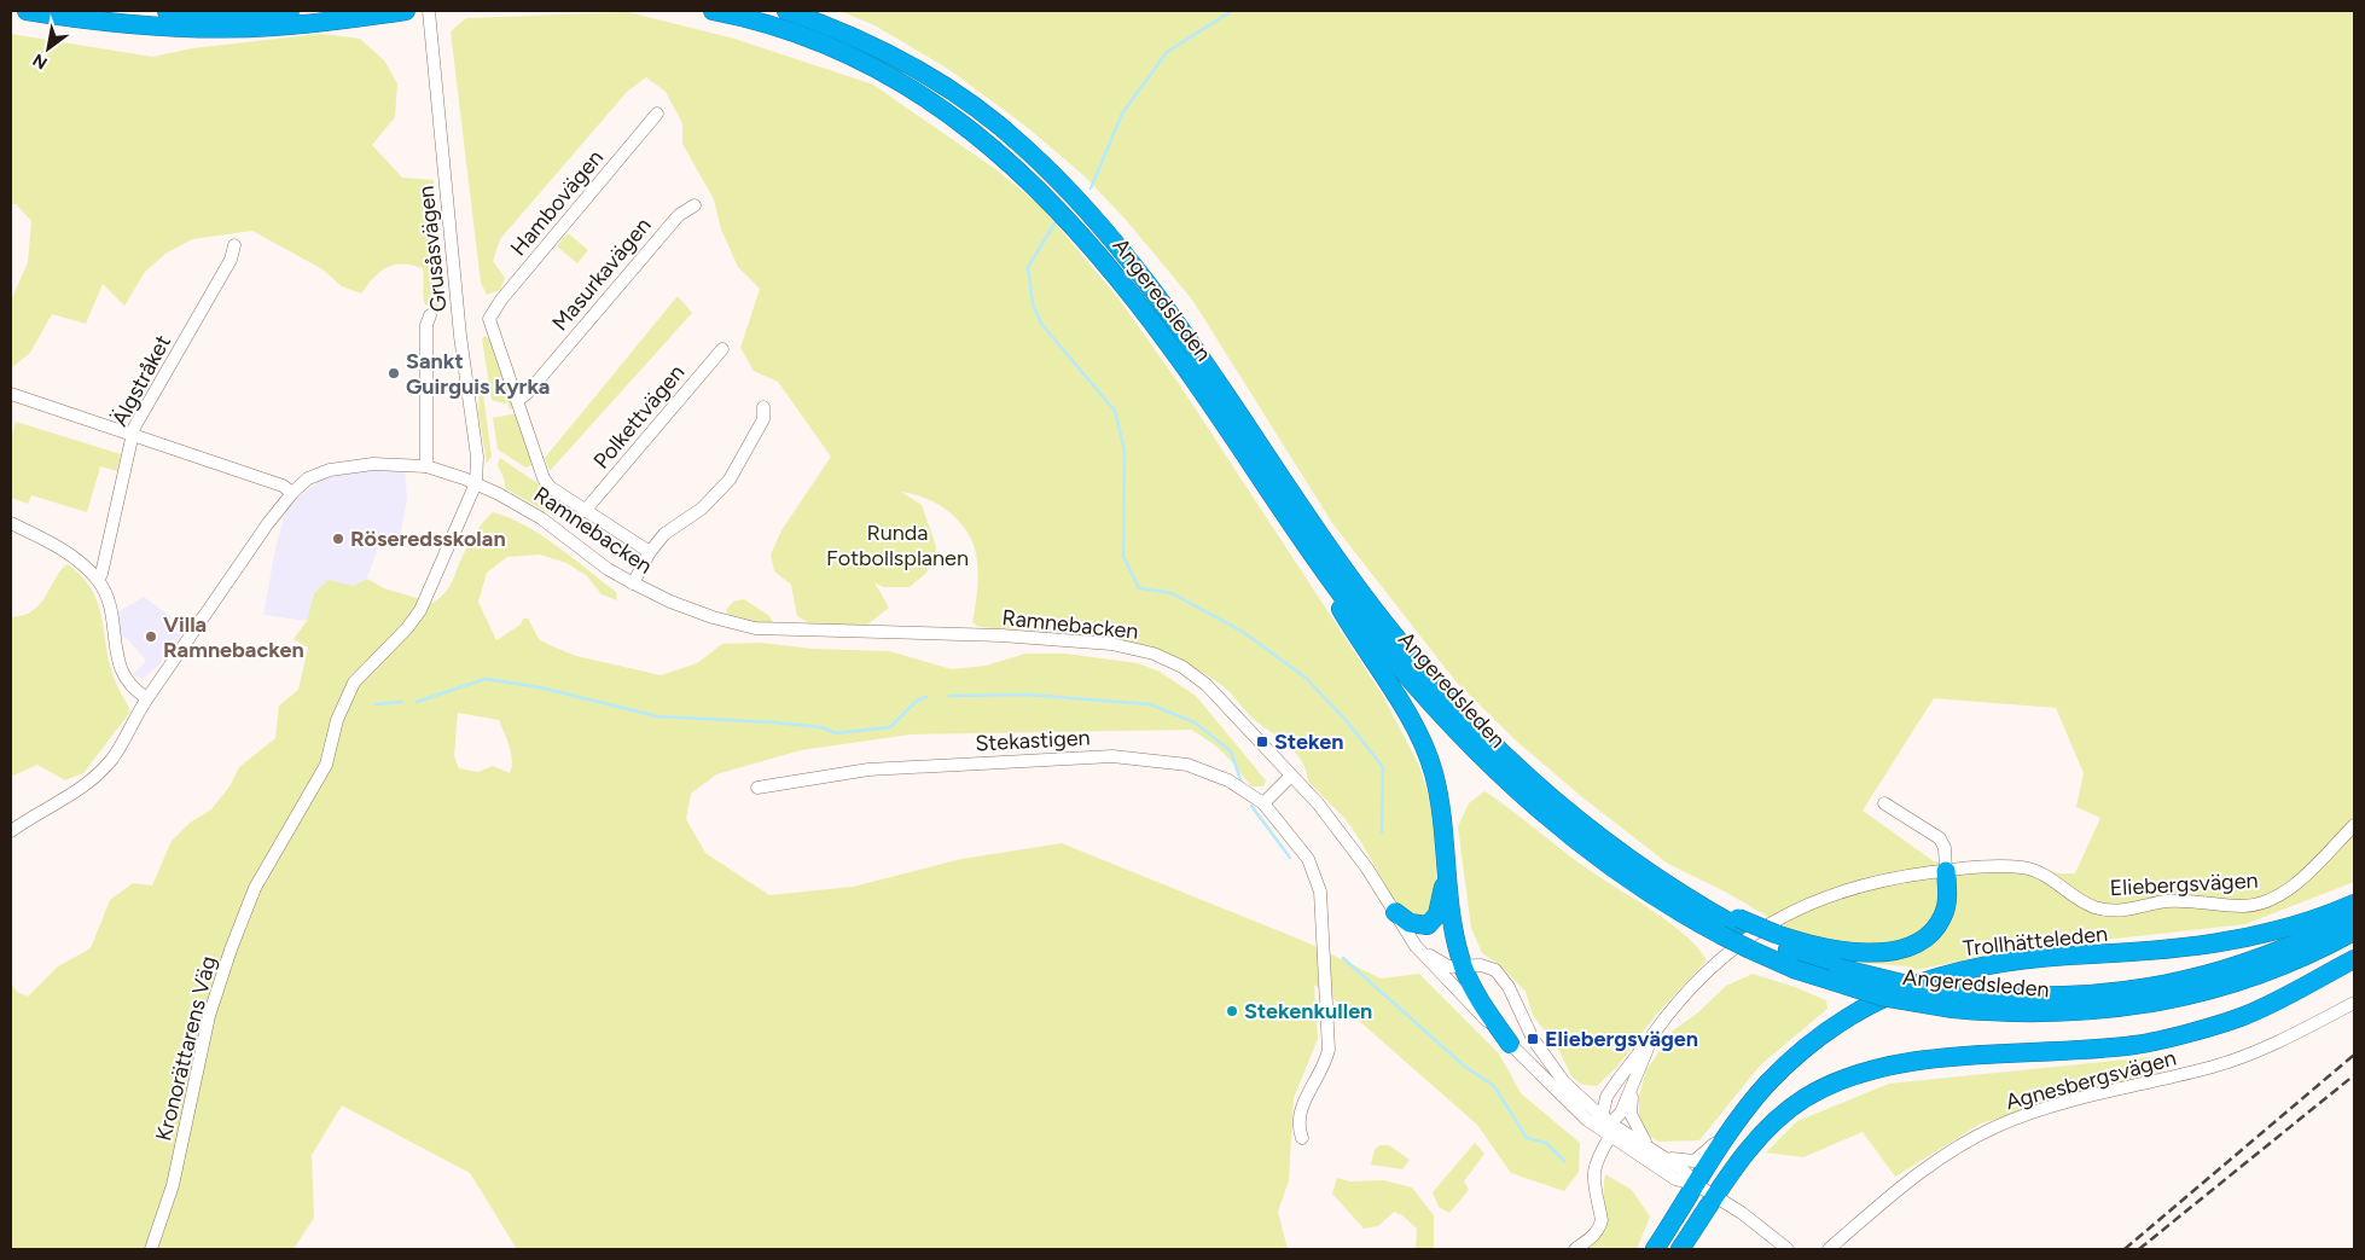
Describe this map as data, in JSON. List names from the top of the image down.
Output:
{
  "streets": {
    "highway": ["Angeredsleden", "Trollhätteleden"],
    "street": [
      "Hambovägen",
      "Grusåsvägen",
      "Masurkavägen",
      "Älgstråket",
      "Polkettvägen",
      "Ramnebacken",
      "Stekastigen",
      "Eliebergsvägen",
      "Kronorättarens Väg",
      "Agnesbergsvägen"
    ]
  },
  "crossings": [
    ["Hambovägen", "Masurkavägen"],
    ["Grusåsvägen", "Ramnebacken"],
    ["Grusåsvägen", "Kronorättarens Väg"],
    ["Ramnebacken", "Eliebergsvägen"],
    ["Ramnebacken", "Trollhätteleden"],
    ["Ramnebacken", "Kronorättarens Väg"]
  ],
  "parks": ["Runda Fotbollsplanen"],
  "places": {
    "other": [
      "Sankt Guirguis kyrka",
      "Röseredsskolan",
      "Villa Ramnebacken",
      "Stekenkullen"
    ],
    "transit": ["Steken", "Eliebergsvägen"]
  },
  "north": "bottom left"
}
